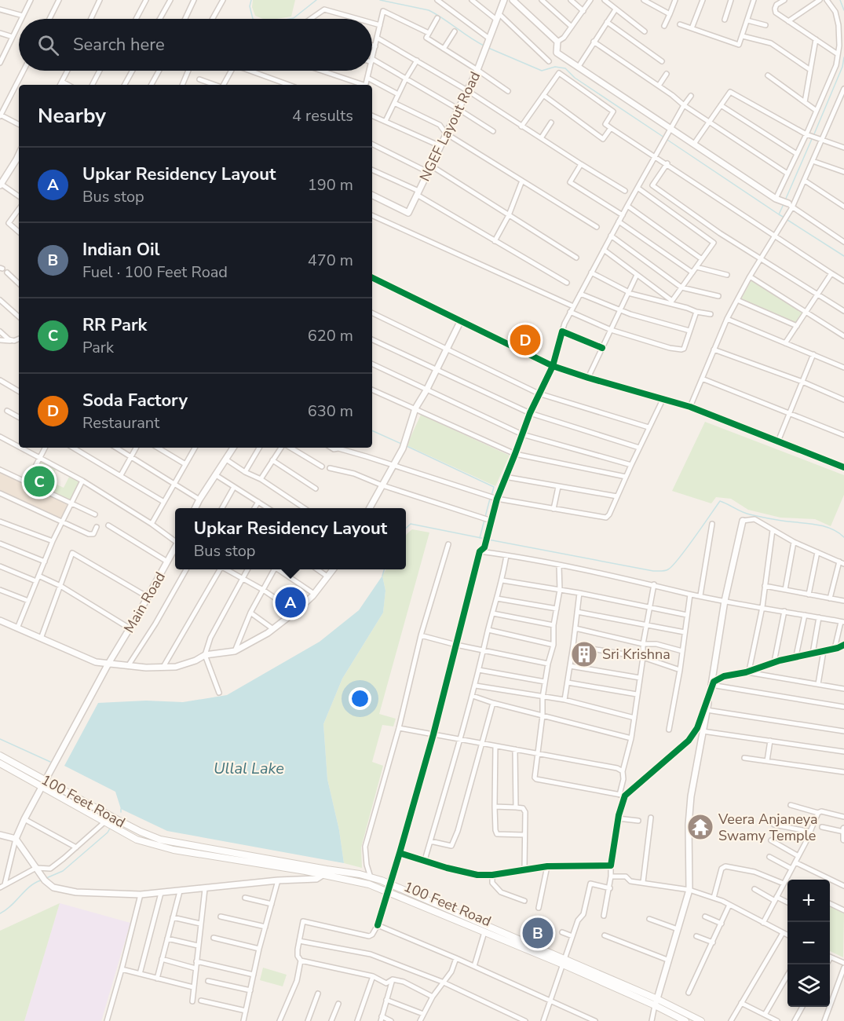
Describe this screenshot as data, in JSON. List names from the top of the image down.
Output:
{
  "streets": {
    "main road": ["100 Feet Road"],
    "street": ["NGEF Layout Road", "Main Road"]
  },
  "crossings": [
    ["Main Road", "100 Feet Road"]
  ],
  "water": ["Ullal Lake"],
  "places": {
    "building": ["Sri Krishna"],
    "temple": ["Veera Anjaneya Swamy Temple"]
  },
  "page": {
    "search": "Search here",
    "heading": ["Nearby", "4 results"],
    "list": [
      {
        "mark": "A",
        "name": "Upkar Residency Layout",
        "note": "Bus stop",
        "value": "190 m"
      },
      {
        "mark": "B",
        "name": "Indian Oil",
        "note": "Fuel · 100 Feet Road",
        "value": "470 m"
      },
      {
        "mark": "C",
        "name": "RR Park",
        "note": "Park",
        "value": "620 m"
      },
      {
        "mark": "D",
        "name": "Soda Factory",
        "note": "Restaurant",
        "value": "630 m"
      }
    ],
    "pins": [
      "D",
      "C",
      "A",
      "B"
    ],
    "popup": ["Upkar Residency Layout", "Bus stop"],
    "map_buttons": ["+", "−"]
  }
}
